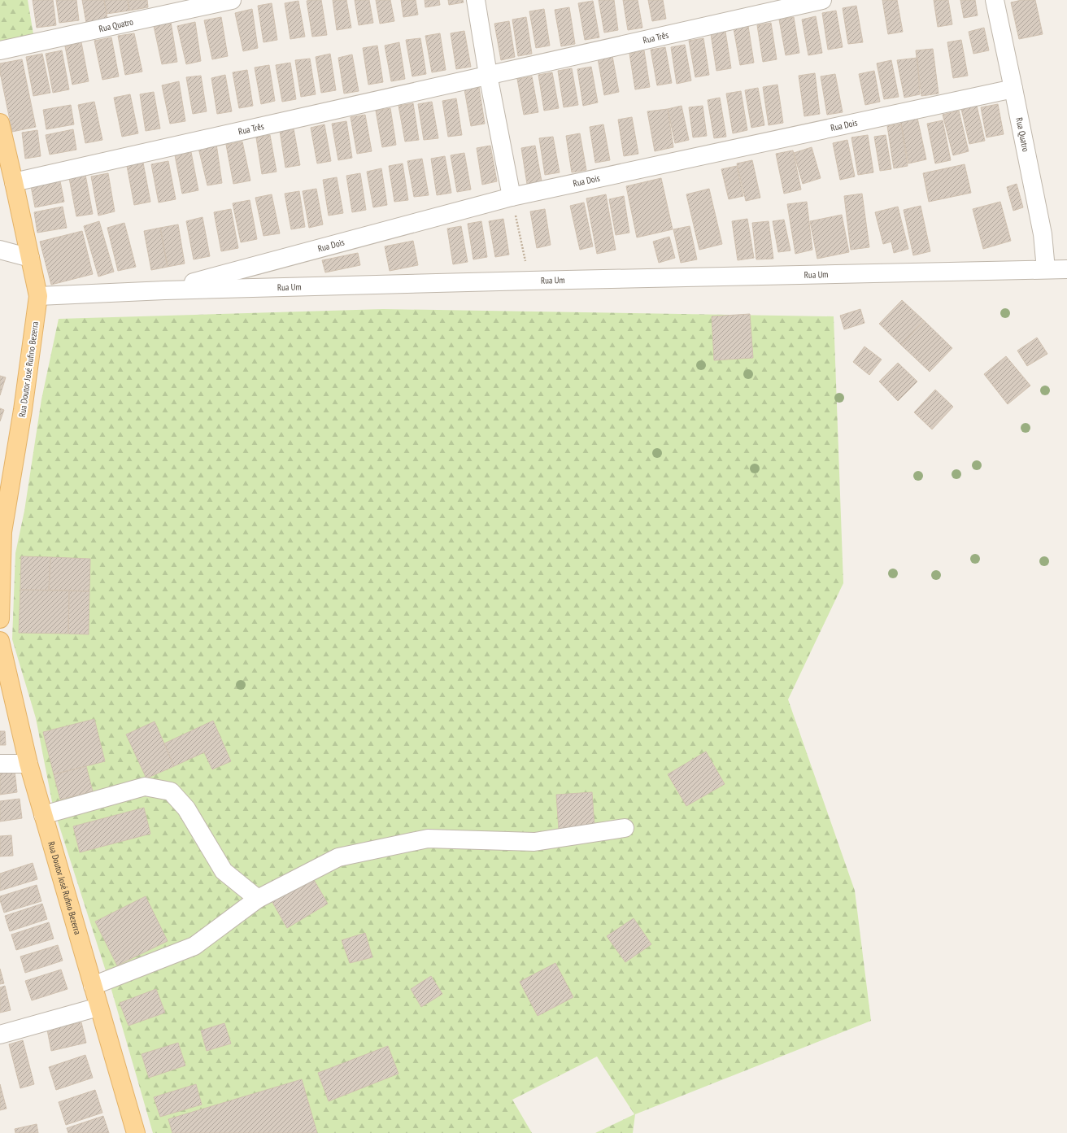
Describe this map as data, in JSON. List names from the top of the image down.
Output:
{
  "streets": {
    "main road": ["Rua Doutor José Rufino Bezerra"],
    "street": [
      "Rua Quatro",
      "Rua Três",
      "Rua Dois",
      "Rua Um"
    ]
  },
  "crossings": [
    ["Rua Quatro", "Rua Dois"],
    ["Rua Quatro", "Rua Um"],
    ["Rua Três", "Rua Doutor José Rufino Bezerra"],
    ["Rua Dois", "Rua Um"],
    ["Rua Um", "Rua Doutor José Rufino Bezerra"]
  ]
}
